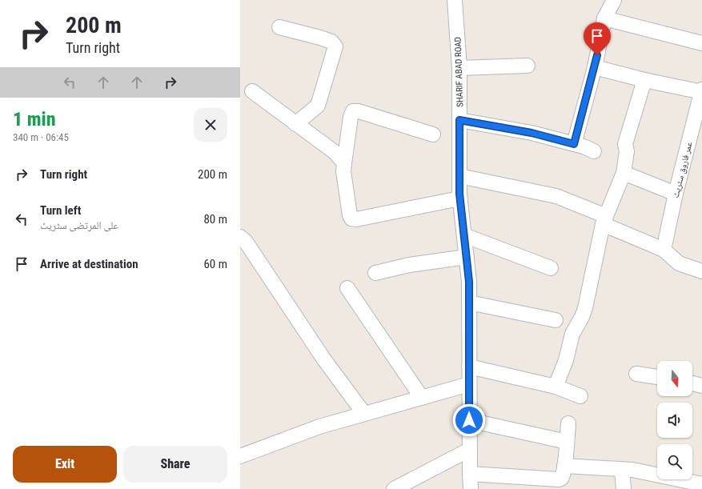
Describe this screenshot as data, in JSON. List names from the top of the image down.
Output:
{
  "streets": {
    "street": ["SHARIF ABAD ROAD", "عمر فاروق سٹریٹ"]
  },
  "north": "bottom",
  "page": {
    "turn": ["200 m", "Turn right"],
    "heading": ["1 min", "340 m · 06:45"],
    "list": [
      {
        "name": "Turn right",
        "value": "200 m"
      },
      {
        "name": "Turn left",
        "note": "علی المرتضی سٹریٹ",
        "value": "80 m"
      },
      {
        "name": "Arrive at destination",
        "value": "60 m"
      }
    ],
    "buttons": ["Exit", "Share"]
  }
}
